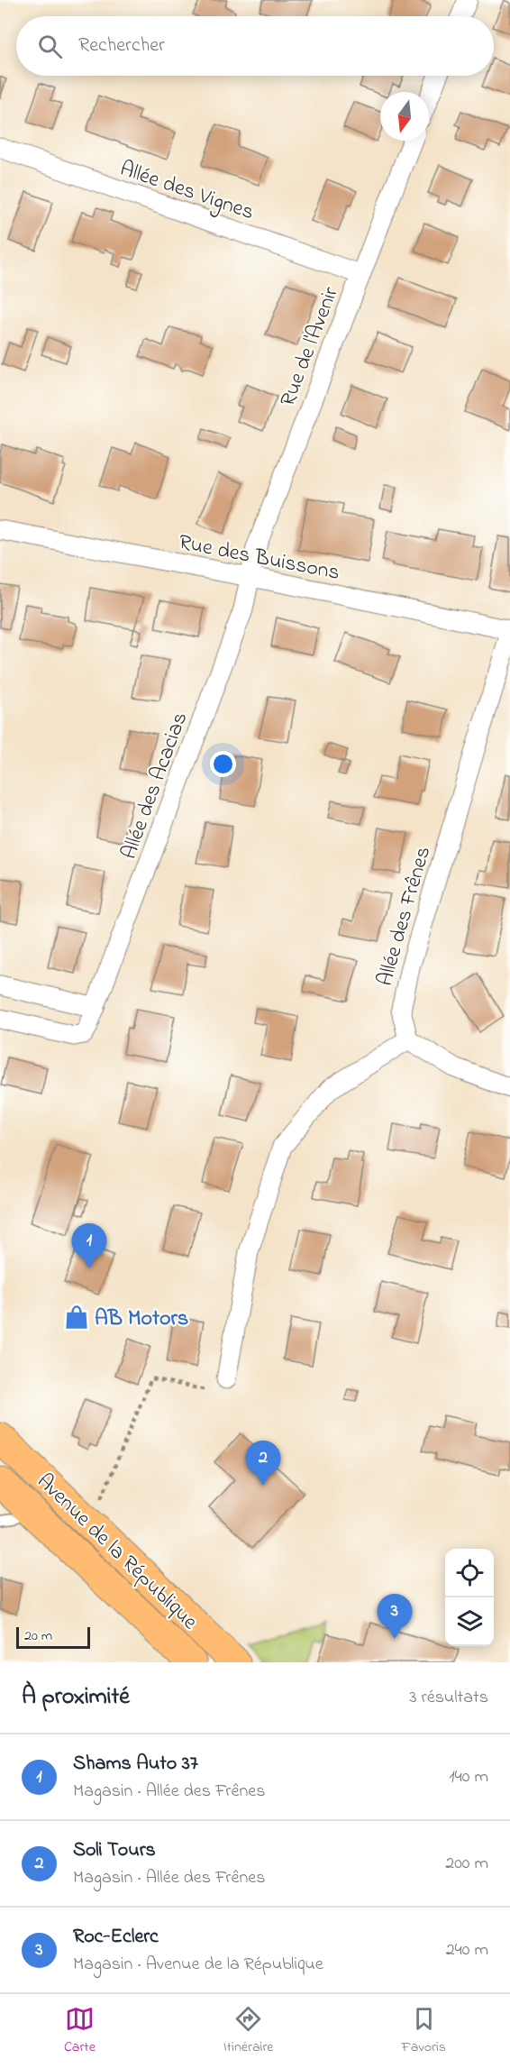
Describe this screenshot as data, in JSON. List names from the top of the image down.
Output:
{
  "streets": {
    "main road": ["Avenue de la République"],
    "street": [
      "Allée des Vignes",
      "Rue de l'Avenir",
      "Rue des Buissons",
      "Allée des Acacias",
      "Allée des Frênes"
    ]
  },
  "crossings": [
    ["Allée des Vignes", "Rue de l'Avenir"],
    ["Rue de l'Avenir", "Rue des Buissons"],
    ["Rue de l'Avenir", "Allée des Acacias"],
    ["Rue des Buissons", "Allée des Acacias"],
    ["Rue des Buissons", "Allée des Frênes"]
  ],
  "places": {
    "shop": ["AB Motors"]
  },
  "scale_bar": "20 m",
  "north": "bottom",
  "page": {
    "search": "Rechercher",
    "pins": ["1", "2", "3"],
    "scale": "20 m",
    "heading": ["À proximité", "3 résultats"],
    "list": [
      {
        "mark": "1",
        "name": "Shams Auto 37",
        "note": "Magasin · Allée des Frênes",
        "value": "140 m"
      },
      {
        "mark": "2",
        "name": "Soli Tours",
        "note": "Magasin · Allée des Frênes",
        "value": "200 m"
      },
      {
        "mark": "3",
        "name": "Roc-Eclerc",
        "note": "Magasin · Avenue de la République",
        "value": "240 m"
      }
    ],
    "nav": ["Carte", "Itinéraire", "Favoris"]
  }
}
